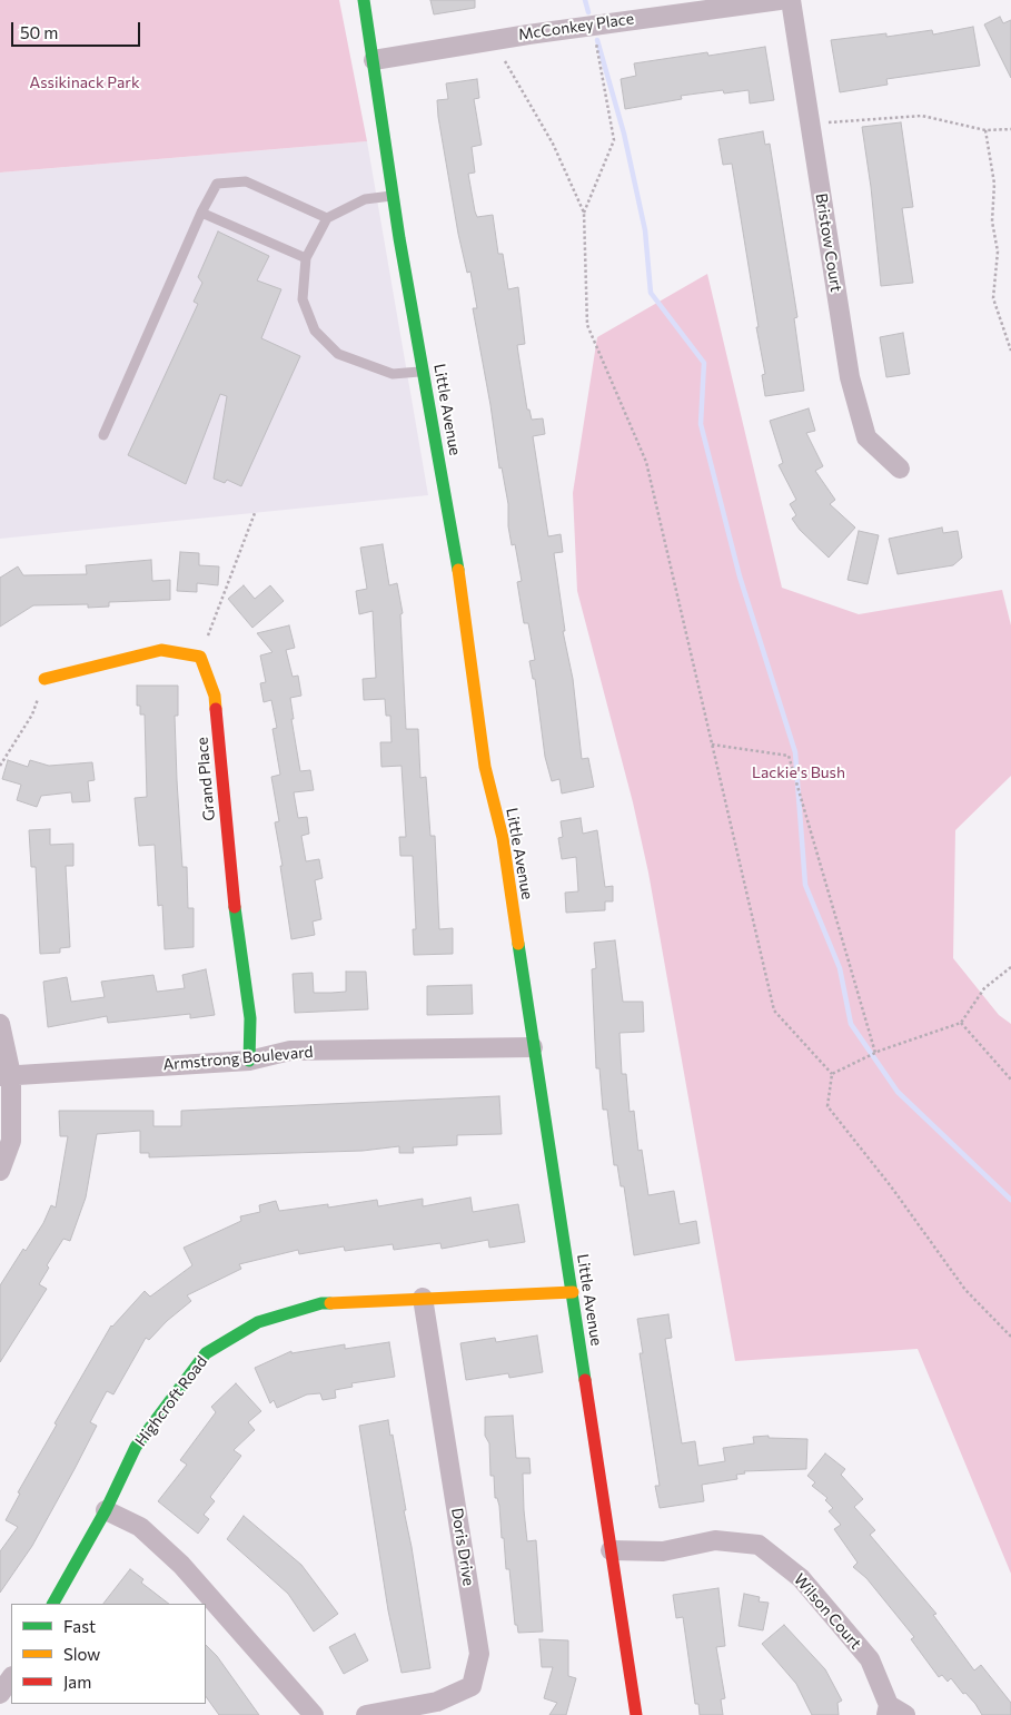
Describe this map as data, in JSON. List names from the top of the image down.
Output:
{
  "streets": {
    "street": [
      "McConkey Place",
      "Bristow Court",
      "Little Avenue",
      "Grand Place",
      "Armstrong Boulevard",
      "Highcroft Road",
      "Doris Drive",
      "Wilson Court"
    ]
  },
  "crossings": [
    ["McConkey Place", "Little Avenue"],
    ["Little Avenue", "Armstrong Boulevard"],
    ["Little Avenue", "Highcroft Road"],
    ["Little Avenue", "Wilson Court"],
    ["Grand Place", "Armstrong Boulevard"],
    ["Highcroft Road", "Doris Drive"]
  ],
  "parks": ["Assikinack Park", "Lackie's Bush"],
  "legend": ["Fast", "Slow", "Jam"],
  "scale_bar": "50 m"
}
